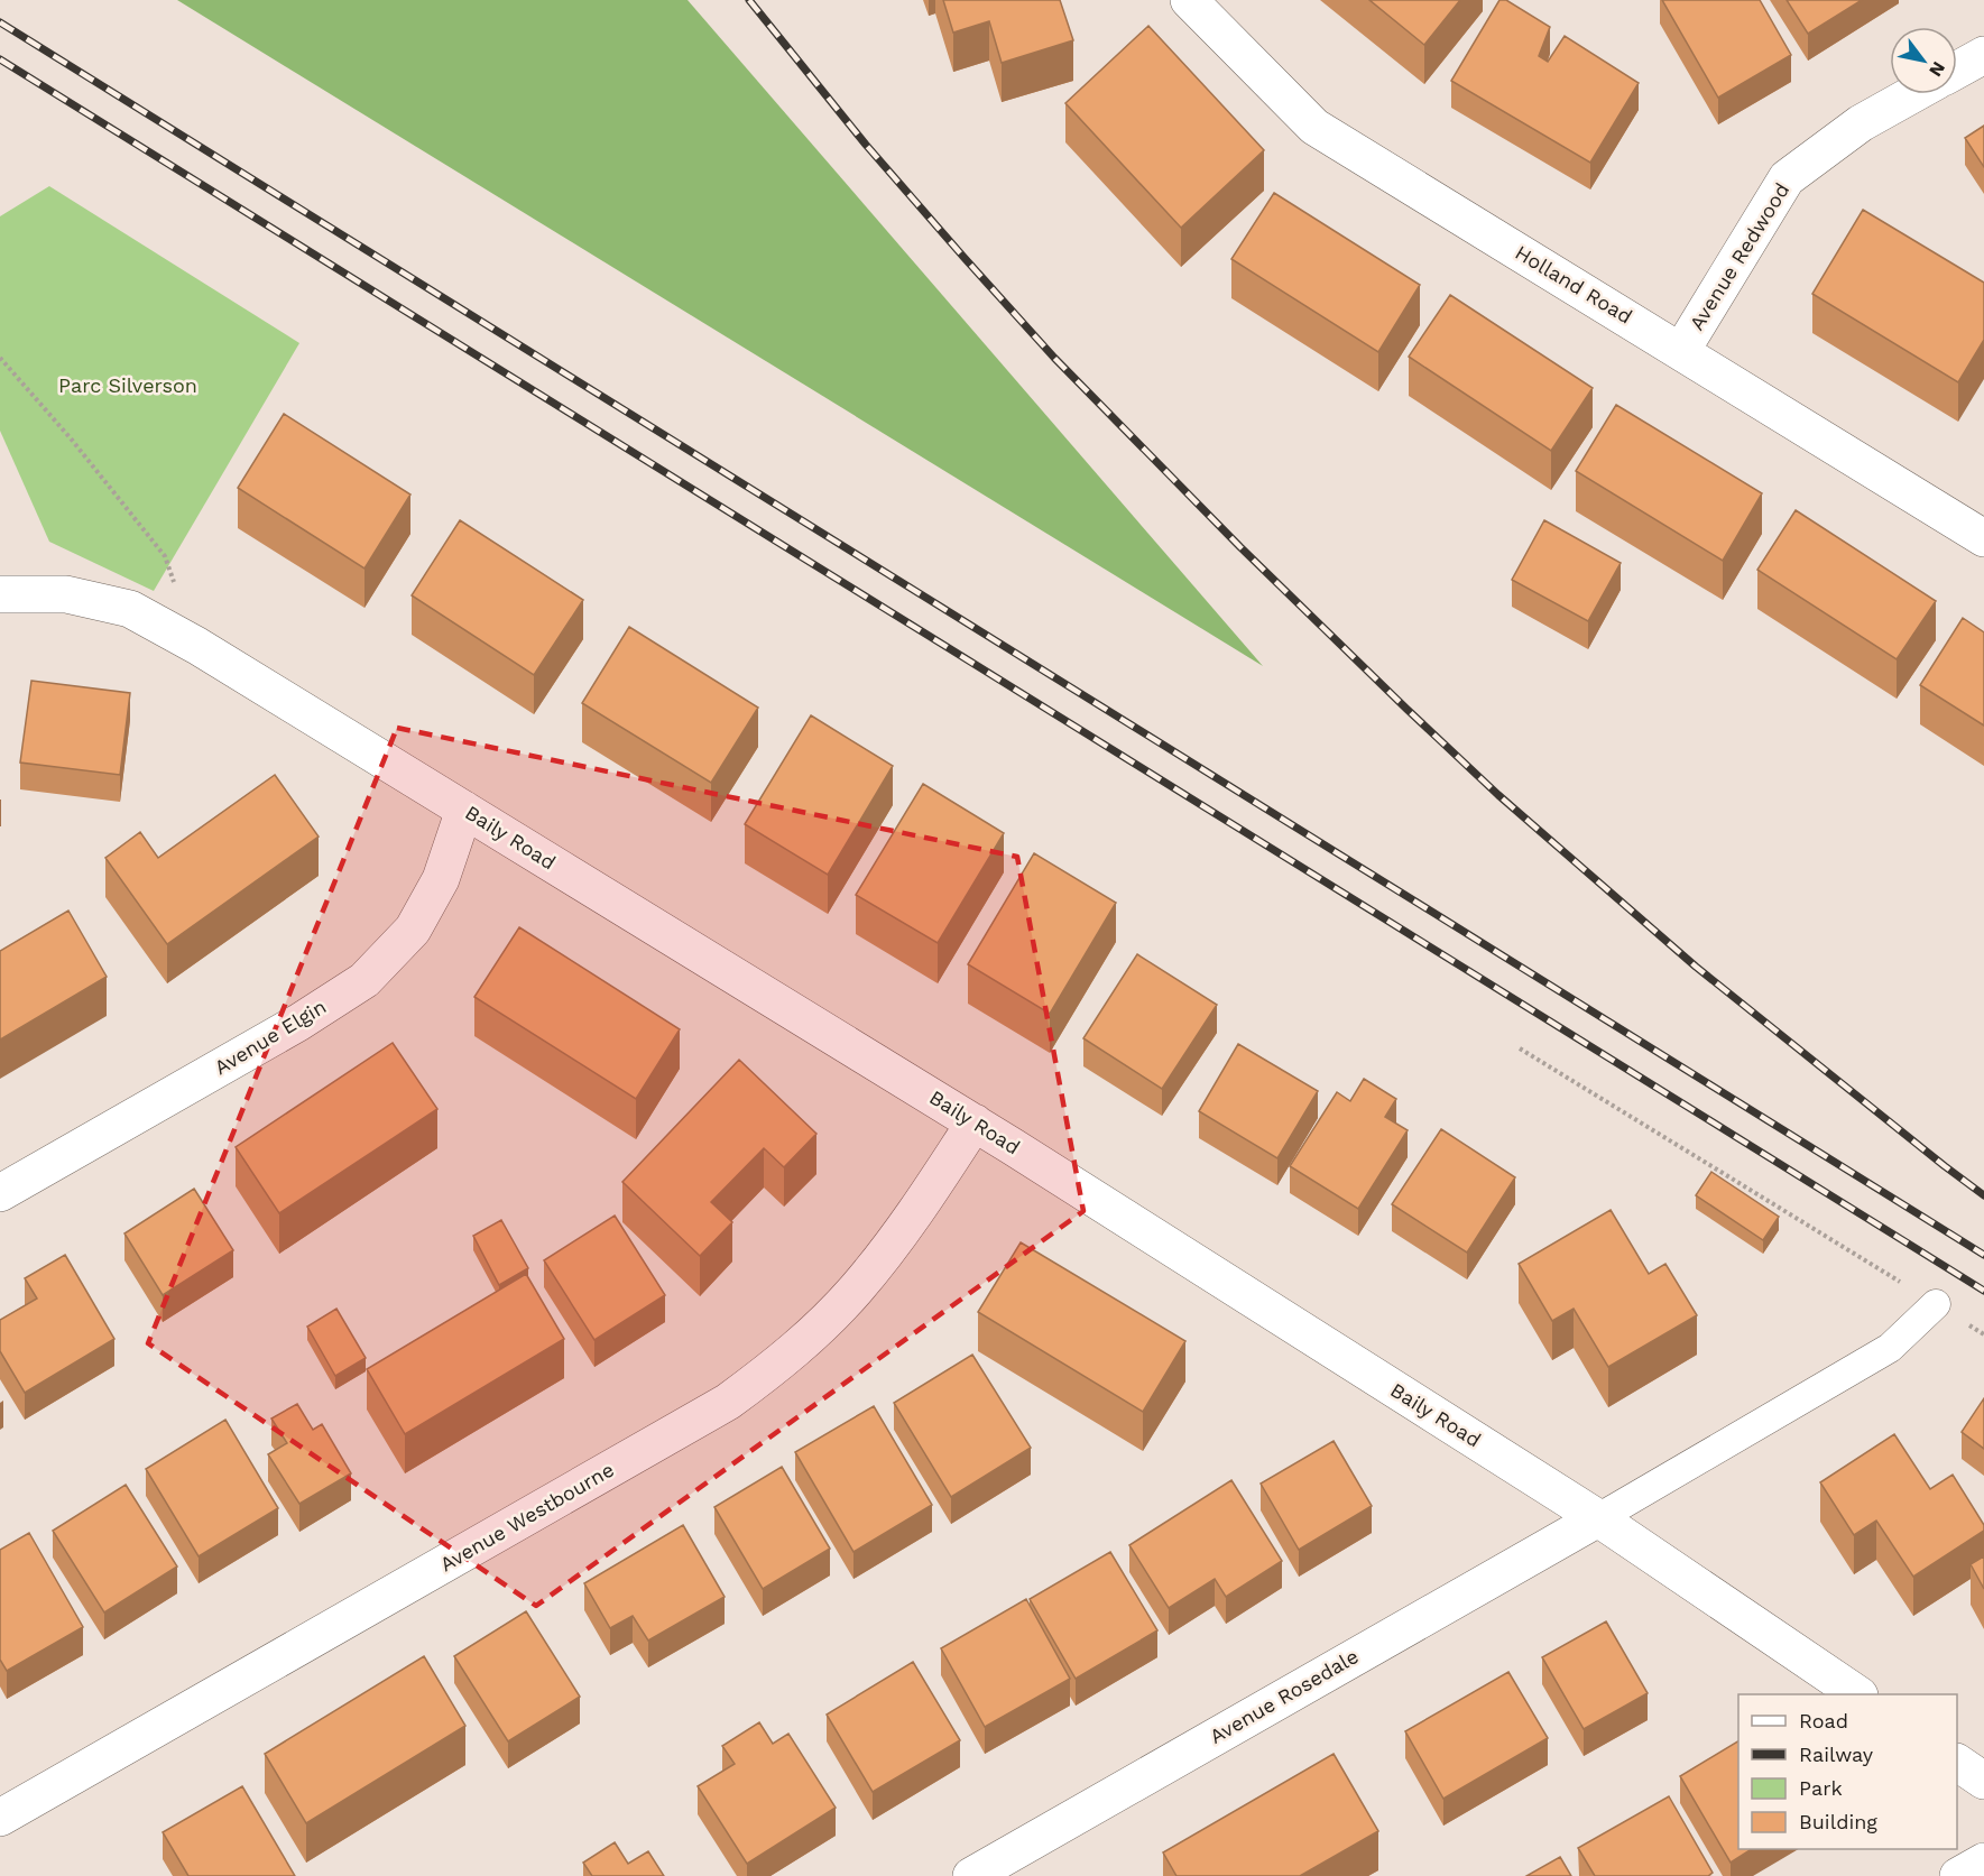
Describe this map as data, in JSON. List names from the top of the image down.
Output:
{
  "streets": {
    "street": [
      "Avenue Redwood",
      "Holland Road",
      "Baily Road",
      "Avenue Elgin",
      "Avenue Westbourne",
      "Avenue Rosedale"
    ]
  },
  "crossings": [
    ["Avenue Redwood", "Holland Road"],
    ["Baily Road", "Avenue Elgin"],
    ["Baily Road", "Avenue Westbourne"],
    ["Baily Road", "Avenue Rosedale"]
  ],
  "parks": ["Parc Silverson"],
  "legend": [
    "Road",
    "Railway",
    "Park",
    "Building"
  ],
  "north": "bottom right"
}
